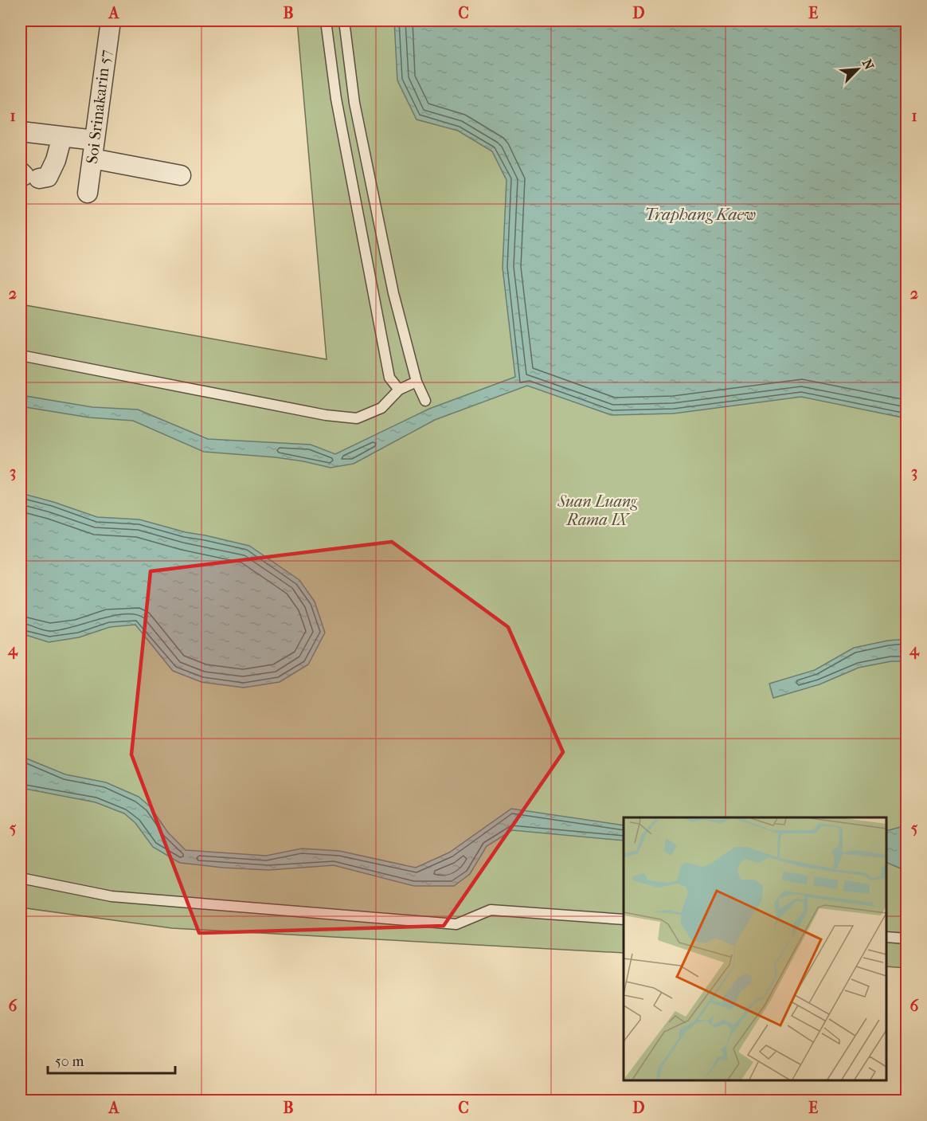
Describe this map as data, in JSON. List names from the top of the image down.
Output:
{
  "streets": {
    "street": ["Soi Srinakarin 57"]
  },
  "water": ["Traphang Kaew"],
  "parks": ["Suan Luang Rama IX"],
  "scale_bar": "50 m",
  "north": "top right",
  "grid": {
    "columns": [
      "A",
      "B",
      "C",
      "D",
      "E"
    ],
    "rows": [
      "1",
      "2",
      "3",
      "4",
      "5",
      "6"
    ]
  }
}
